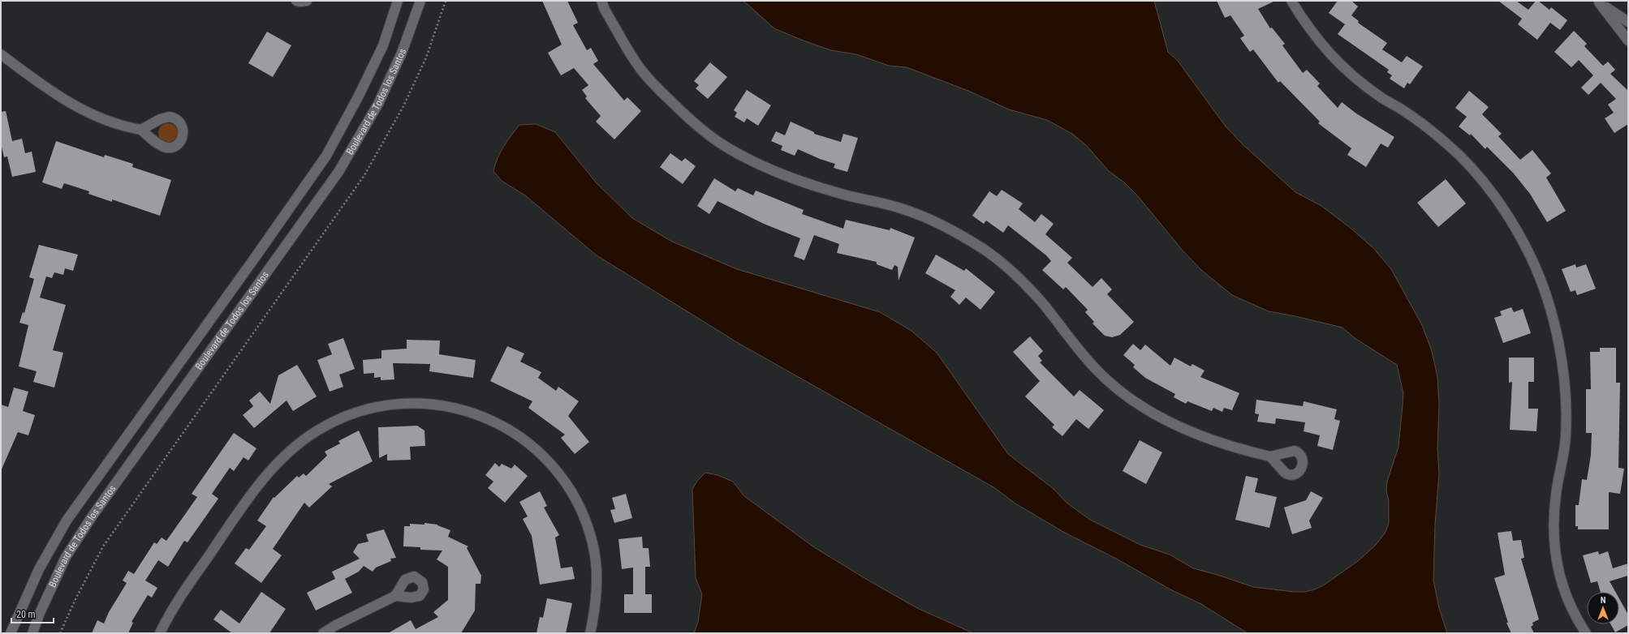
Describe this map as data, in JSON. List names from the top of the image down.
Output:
{
  "streets": {
    "street": ["Boulevard de Todos los Santos"]
  },
  "scale_bar": "20 m",
  "north": "top"
}
